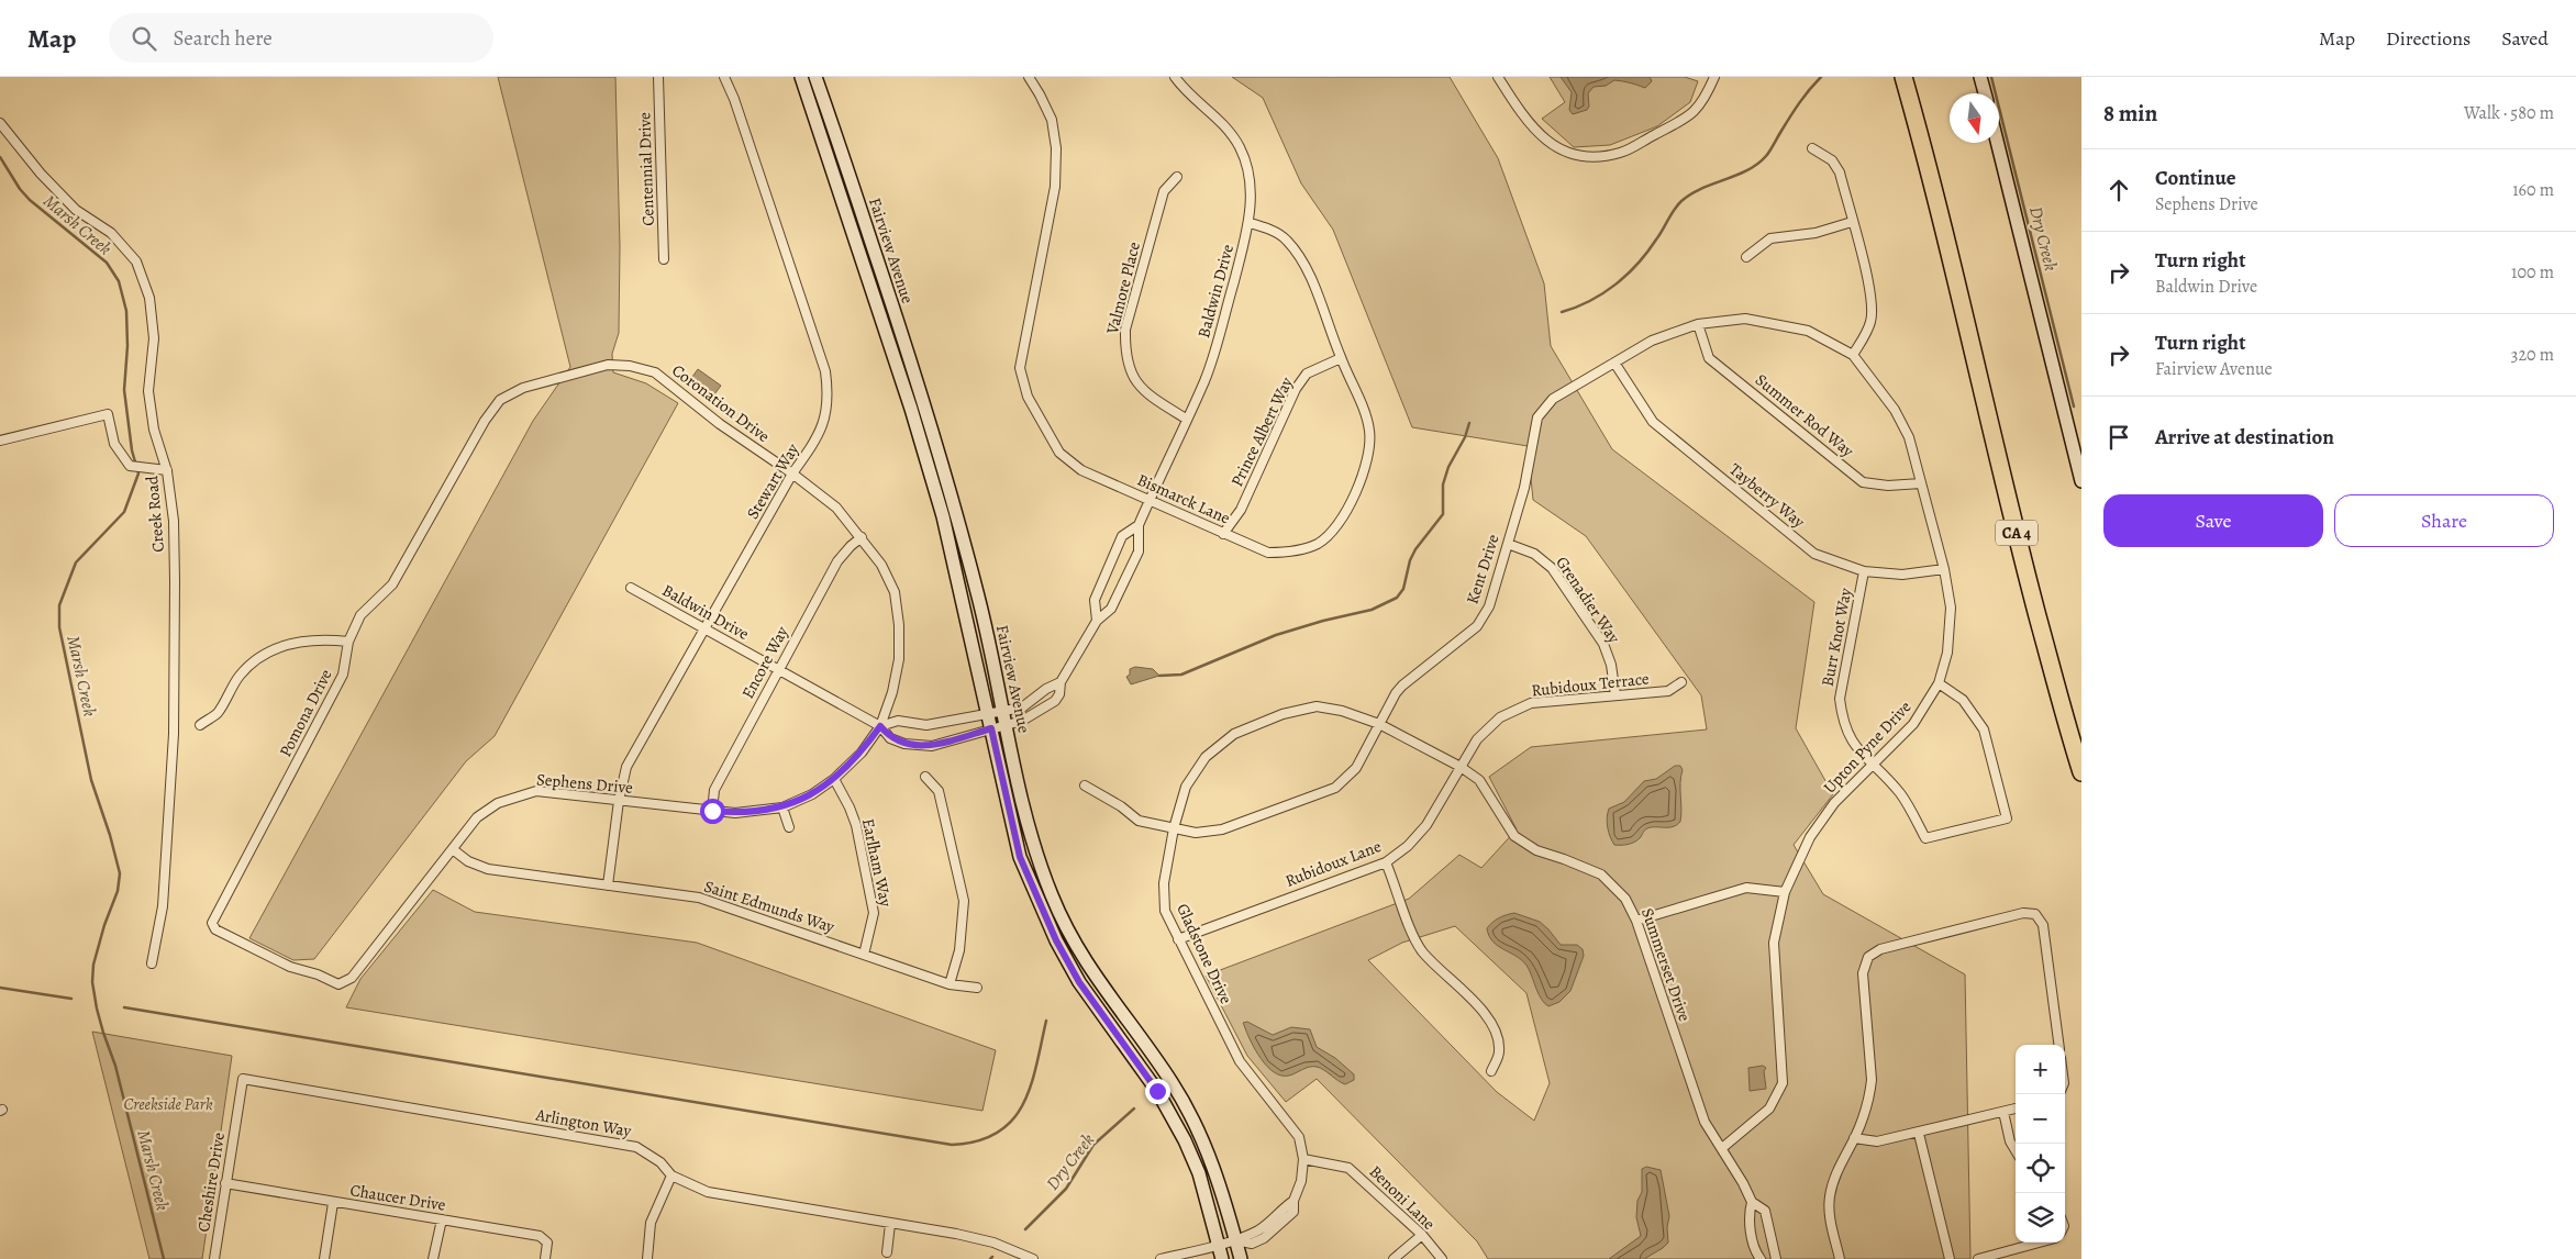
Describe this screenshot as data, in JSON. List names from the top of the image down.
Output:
{
  "streets": {
    "highway": ["CA 4"],
    "street": [
      "Centennial Drive",
      "Fairview Avenue",
      "Valmore Place",
      "Baldwin Drive",
      "Coronation Drive",
      "Summer Rod Way",
      "Prince Albert Way",
      "Stewart Way",
      "Tayberry Way",
      "Bismarck Lane",
      "Creek Road",
      "Kent Drive",
      "Grenadier Way",
      "Burr Knot Way",
      "Encore Way",
      "Rubidoux Terrace",
      "Pomona Drive",
      "Upton Pyne Drive",
      "Sephens Drive",
      "Earlham Way",
      "Rubidoux Lane",
      "Saint Edmunds Way",
      "Gladstone Drive",
      "Summerset Drive",
      "Arlington Way",
      "Cheshire Drive",
      "Chaucer Drive",
      "Benoni Lane"
    ]
  },
  "crossings": [
    ["Fairview Avenue", "Baldwin Drive"],
    ["Fairview Avenue", "Gladstone Drive"],
    ["Valmore Place", "Baldwin Drive"],
    ["Baldwin Drive", "Coronation Drive"],
    ["Baldwin Drive", "Stewart Way"],
    ["Baldwin Drive", "Bismarck Lane"],
    ["Baldwin Drive", "Encore Way"],
    ["Baldwin Drive", "Sephens Drive"],
    ["Coronation Drive", "Stewart Way"],
    ["Coronation Drive", "Encore Way"],
    ["Coronation Drive", "Pomona Drive"],
    ["Coronation Drive", "Sephens Drive"],
    ["Summer Rod Way", "Kent Drive"],
    ["Summer Rod Way", "Upton Pyne Drive"],
    ["Prince Albert Way", "Bismarck Lane"],
    ["Stewart Way", "Sephens Drive"],
    ["Stewart Way", "Saint Edmunds Way"],
    ["Tayberry Way", "Kent Drive"],
    ["Tayberry Way", "Burr Knot Way"],
    ["Tayberry Way", "Upton Pyne Drive"],
    ["Kent Drive", "Grenadier Way"],
    ["Kent Drive", "Upton Pyne Drive"],
    ["Kent Drive", "Gladstone Drive"],
    ["Kent Drive", "Summerset Drive"],
    ["Grenadier Way", "Rubidoux Terrace"],
    ["Burr Knot Way", "Upton Pyne Drive"],
    ["Encore Way", "Sephens Drive"],
    ["Rubidoux Terrace", "Rubidoux Lane"],
    ["Rubidoux Terrace", "Summerset Drive"],
    ["Pomona Drive", "Sephens Drive"],
    ["Upton Pyne Drive", "Summerset Drive"],
    ["Sephens Drive", "Earlham Way"],
    ["Sephens Drive", "Saint Edmunds Way"],
    ["Earlham Way", "Saint Edmunds Way"],
    ["Rubidoux Lane", "Gladstone Drive"],
    ["Rubidoux Lane", "Summerset Drive"],
    ["Gladstone Drive", "Summerset Drive"],
    ["Gladstone Drive", "Benoni Lane"],
    ["Arlington Way", "Cheshire Drive"],
    ["Cheshire Drive", "Chaucer Drive"]
  ],
  "water": ["Marsh Creek", "Dry Creek"],
  "parks": ["Creekside Park"],
  "north": "bottom",
  "page": {
    "header": "Map",
    "search": "Search here",
    "nav": ["Map", "Directions", "Saved"],
    "heading": ["8 min", "Walk · 580 m"],
    "list": [
      ["Continue", "Sephens Drive", "160 m"],
      ["Turn right", "Baldwin Drive", "100 m"],
      ["Turn right", "Fairview Avenue", "320 m"],
      "Arrive at destination"
    ],
    "buttons": ["Save", "Share"],
    "map_buttons": ["+", "−"]
  }
}
